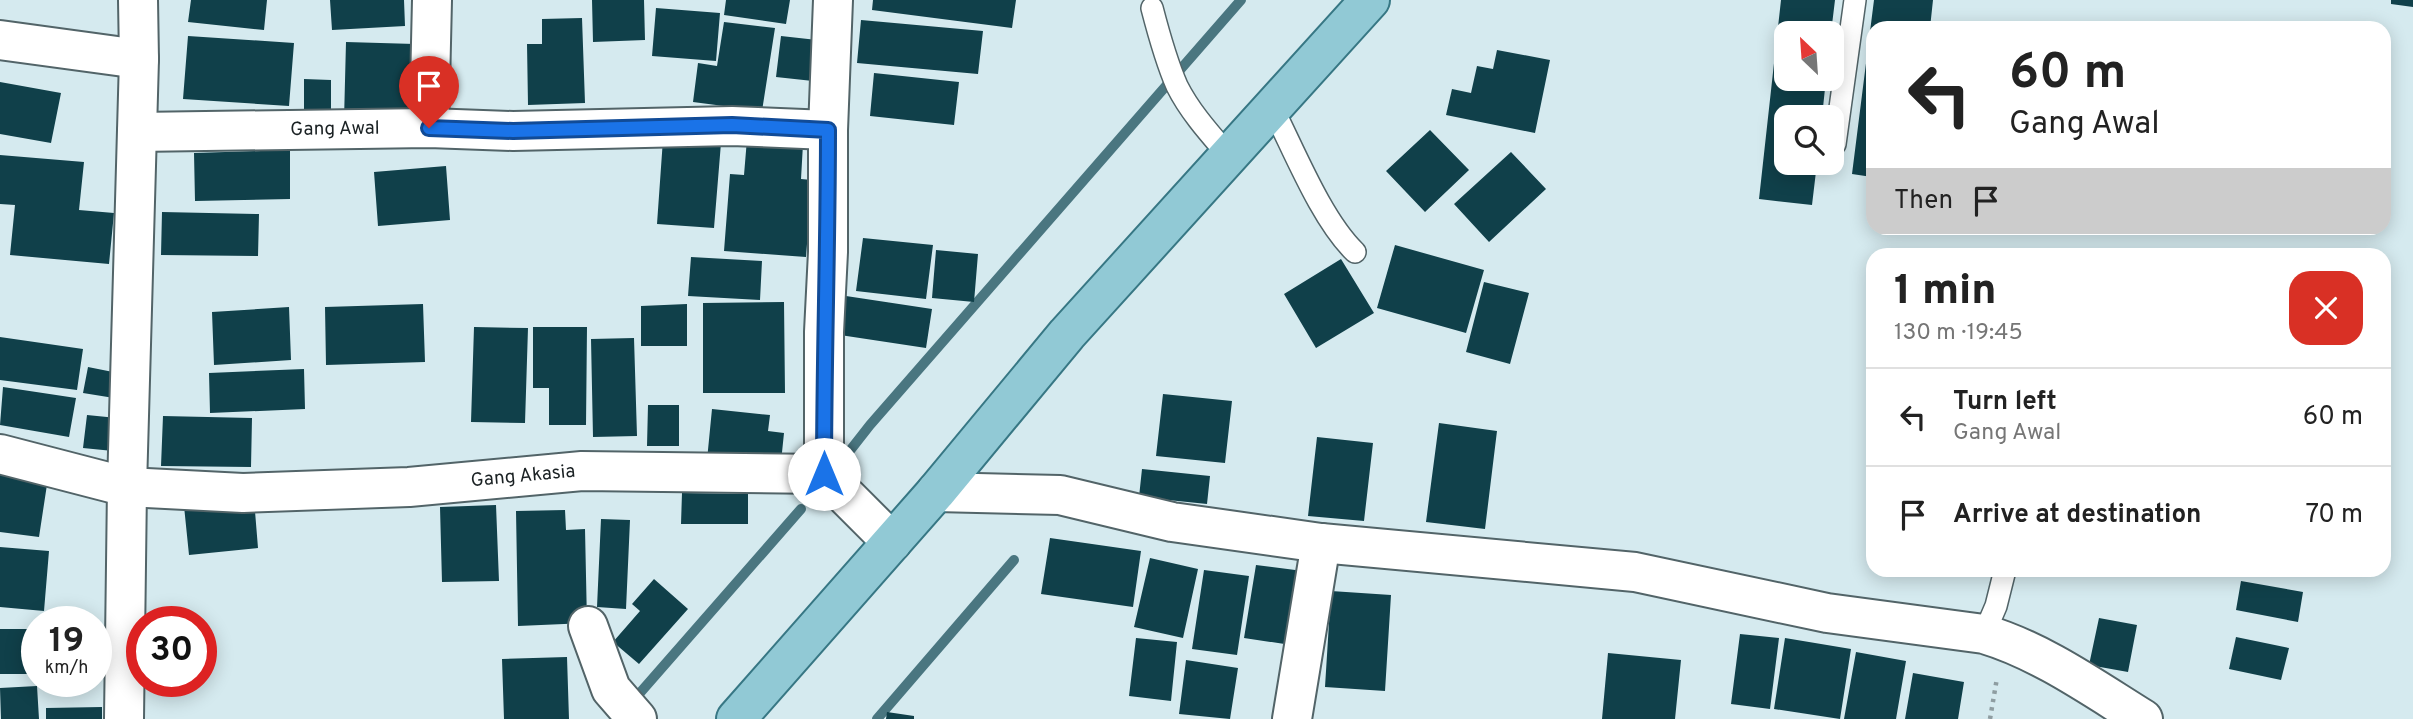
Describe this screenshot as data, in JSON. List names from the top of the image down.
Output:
{
  "streets": {
    "street": ["Gang Awal", "Gang Akasia"]
  },
  "north": "top left",
  "page": {
    "turn": ["60 m", "Gang Awal"],
    "then": "Then",
    "heading": ["1 min", "130 m · 19:45"],
    "list": [
      {
        "name": "Turn left",
        "note": "Gang Awal",
        "value": "60 m"
      },
      {
        "name": "Arrive at destination",
        "value": "70 m"
      }
    ],
    "speed": "19 km/h",
    "limit": "30"
  }
}
